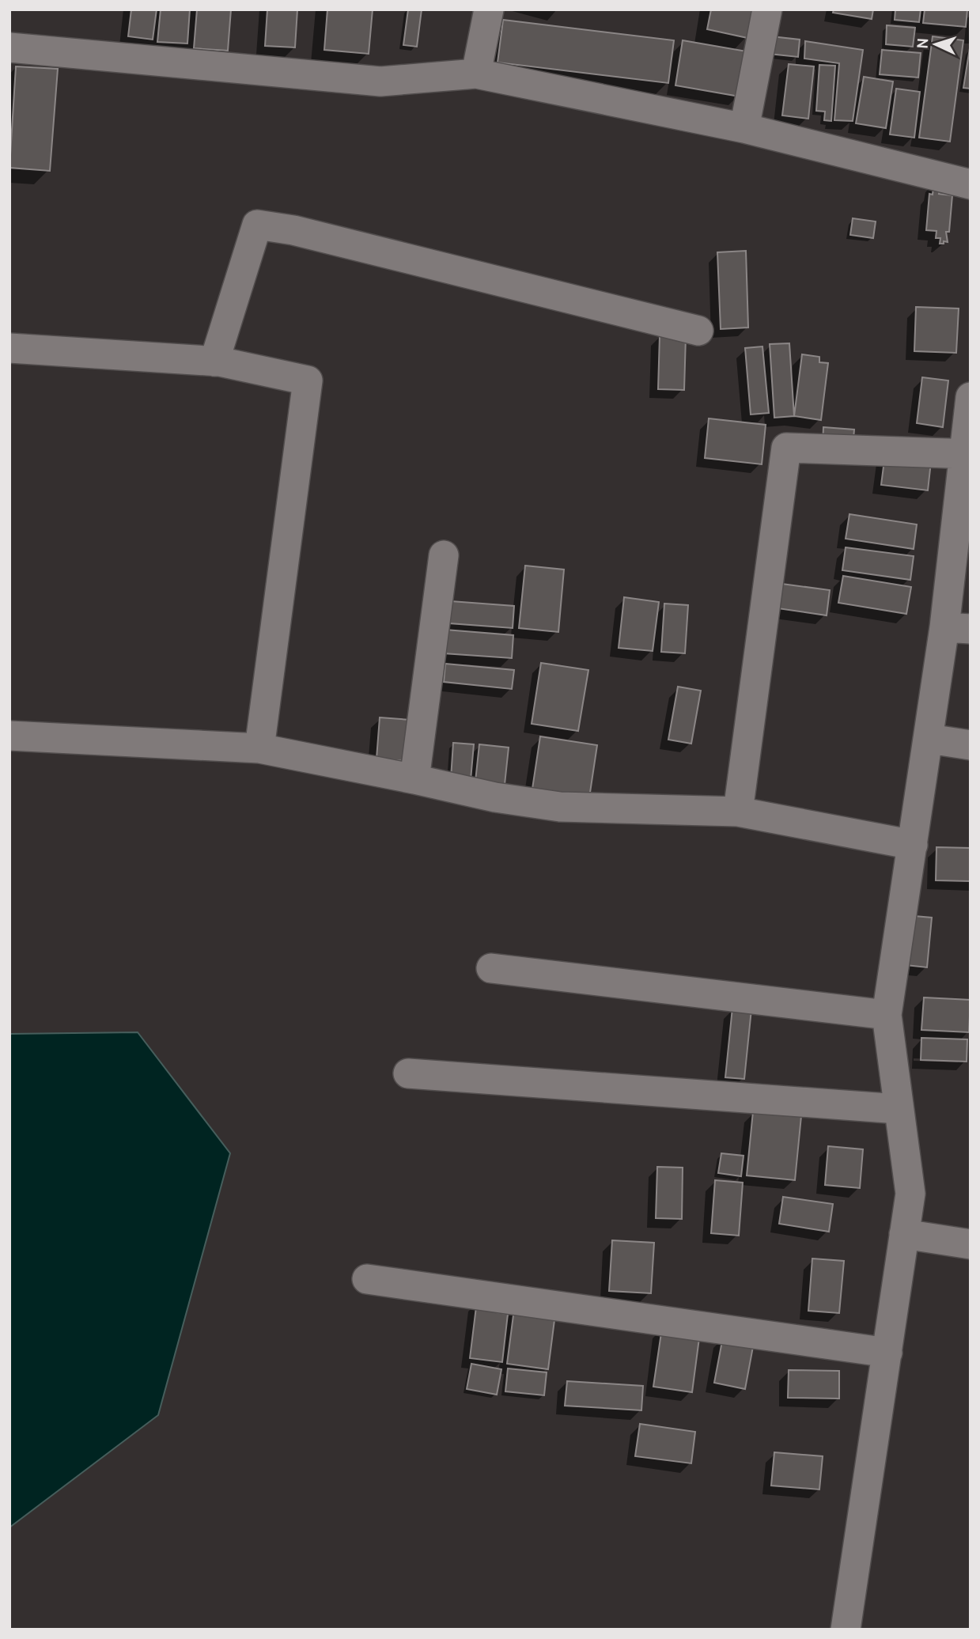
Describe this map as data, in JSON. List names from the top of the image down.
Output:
{
  "north": "left"
}
